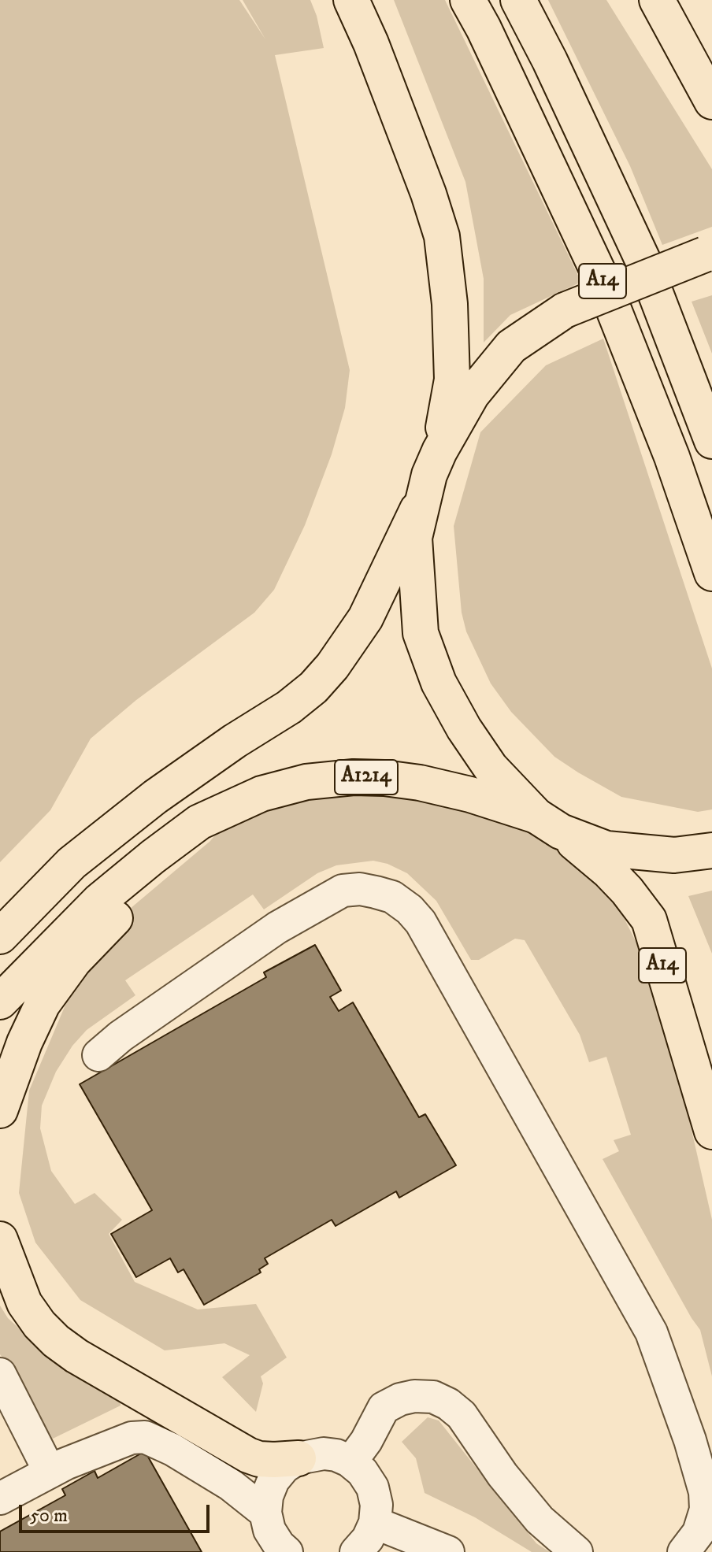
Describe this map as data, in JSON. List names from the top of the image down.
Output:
{
  "streets": {
    "main road": ["A14", "A1214"]
  },
  "crossings": [
    ["A14", "A1214"]
  ],
  "scale_bar": "50 m"
}
